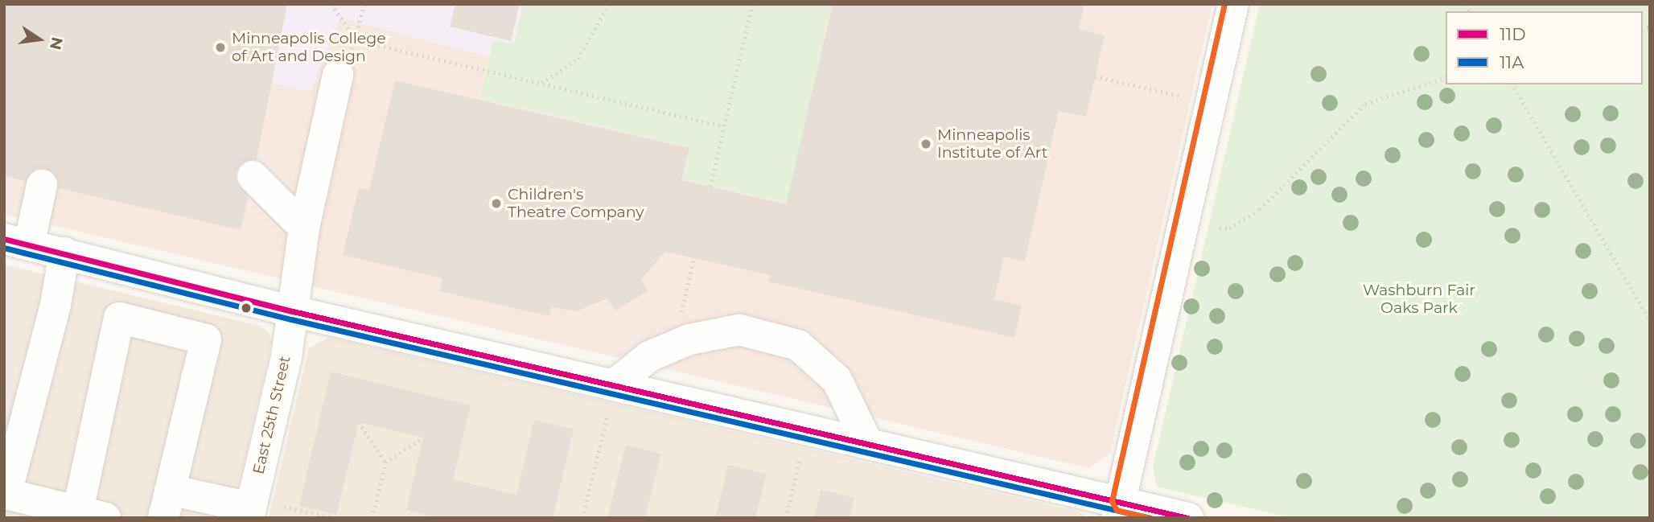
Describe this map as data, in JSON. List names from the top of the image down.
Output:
{
  "streets": {
    "street": ["East 25th Street"]
  },
  "parks": ["Washburn Fair Oaks Park"],
  "places": ["Minneapolis College of Art and Design", "Minneapolis Institute of Art", "Children's Theatre Company"],
  "lines": ["transit line 11D", "transit line 11A"],
  "legend": ["11D", "11A"],
  "north": "right"
}
